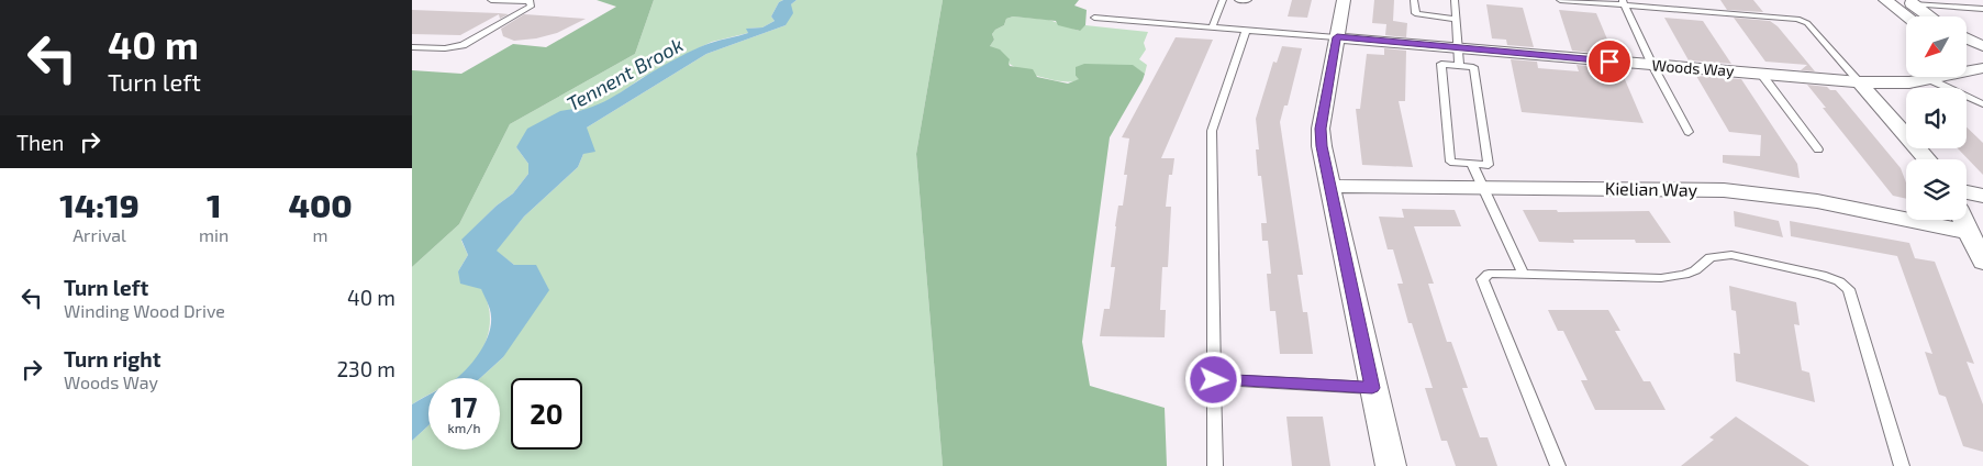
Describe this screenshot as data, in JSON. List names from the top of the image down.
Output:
{
  "streets": {
    "street": ["Woods Way", "Kielian Way"]
  },
  "water": ["Tennent Brook"],
  "north": "bottom left",
  "page": {
    "turn": ["40 m", "Turn left"],
    "then": "Then",
    "eta": [
      "14:19",
      "Arrival",
      "1",
      "min",
      "400",
      "m"
    ],
    "list": [
      {
        "name": "Turn left",
        "note": "Winding Wood Drive",
        "value": "40 m"
      },
      {
        "name": "Turn right",
        "note": "Woods Way",
        "value": "230 m"
      }
    ],
    "speed": "17 km/h",
    "limit": "20"
  }
}
